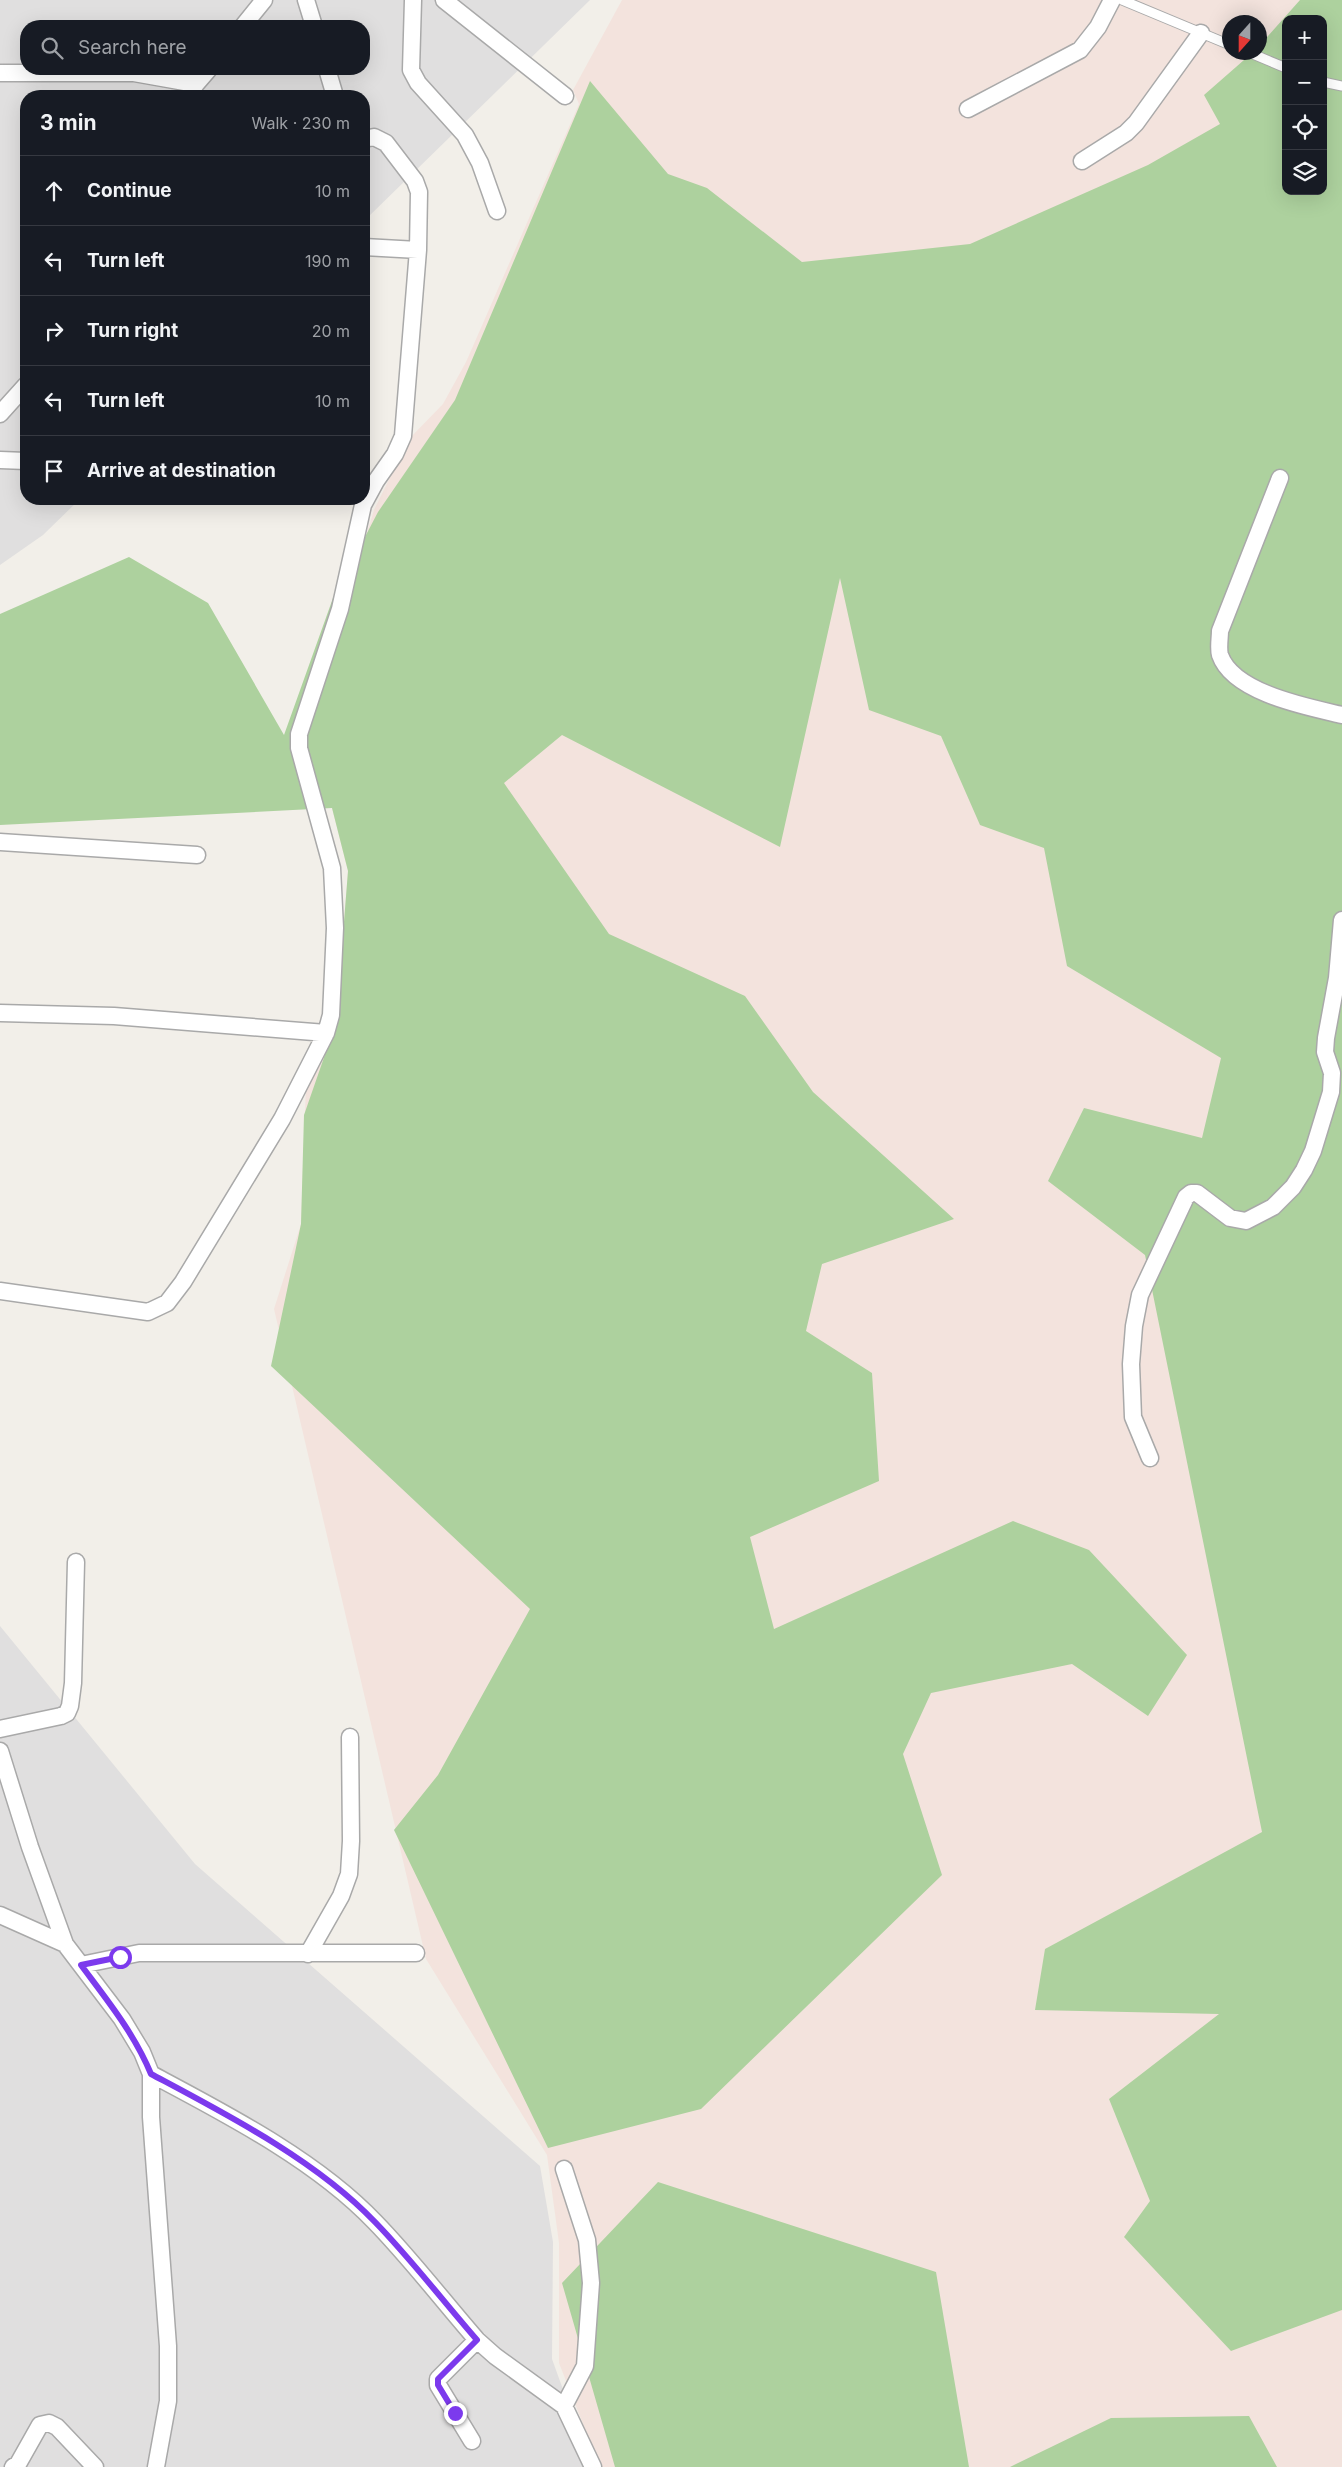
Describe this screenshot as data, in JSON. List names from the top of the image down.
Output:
{
  "north": "bottom",
  "page": {
    "map_buttons": ["+", "−"],
    "search": "Search here",
    "heading": ["3 min", "Walk · 230 m"],
    "list": [
      ["Continue", "10 m"],
      ["Turn left", "190 m"],
      ["Turn right", "20 m"],
      ["Turn left", "10 m"],
      "Arrive at destination"
    ]
  }
}
